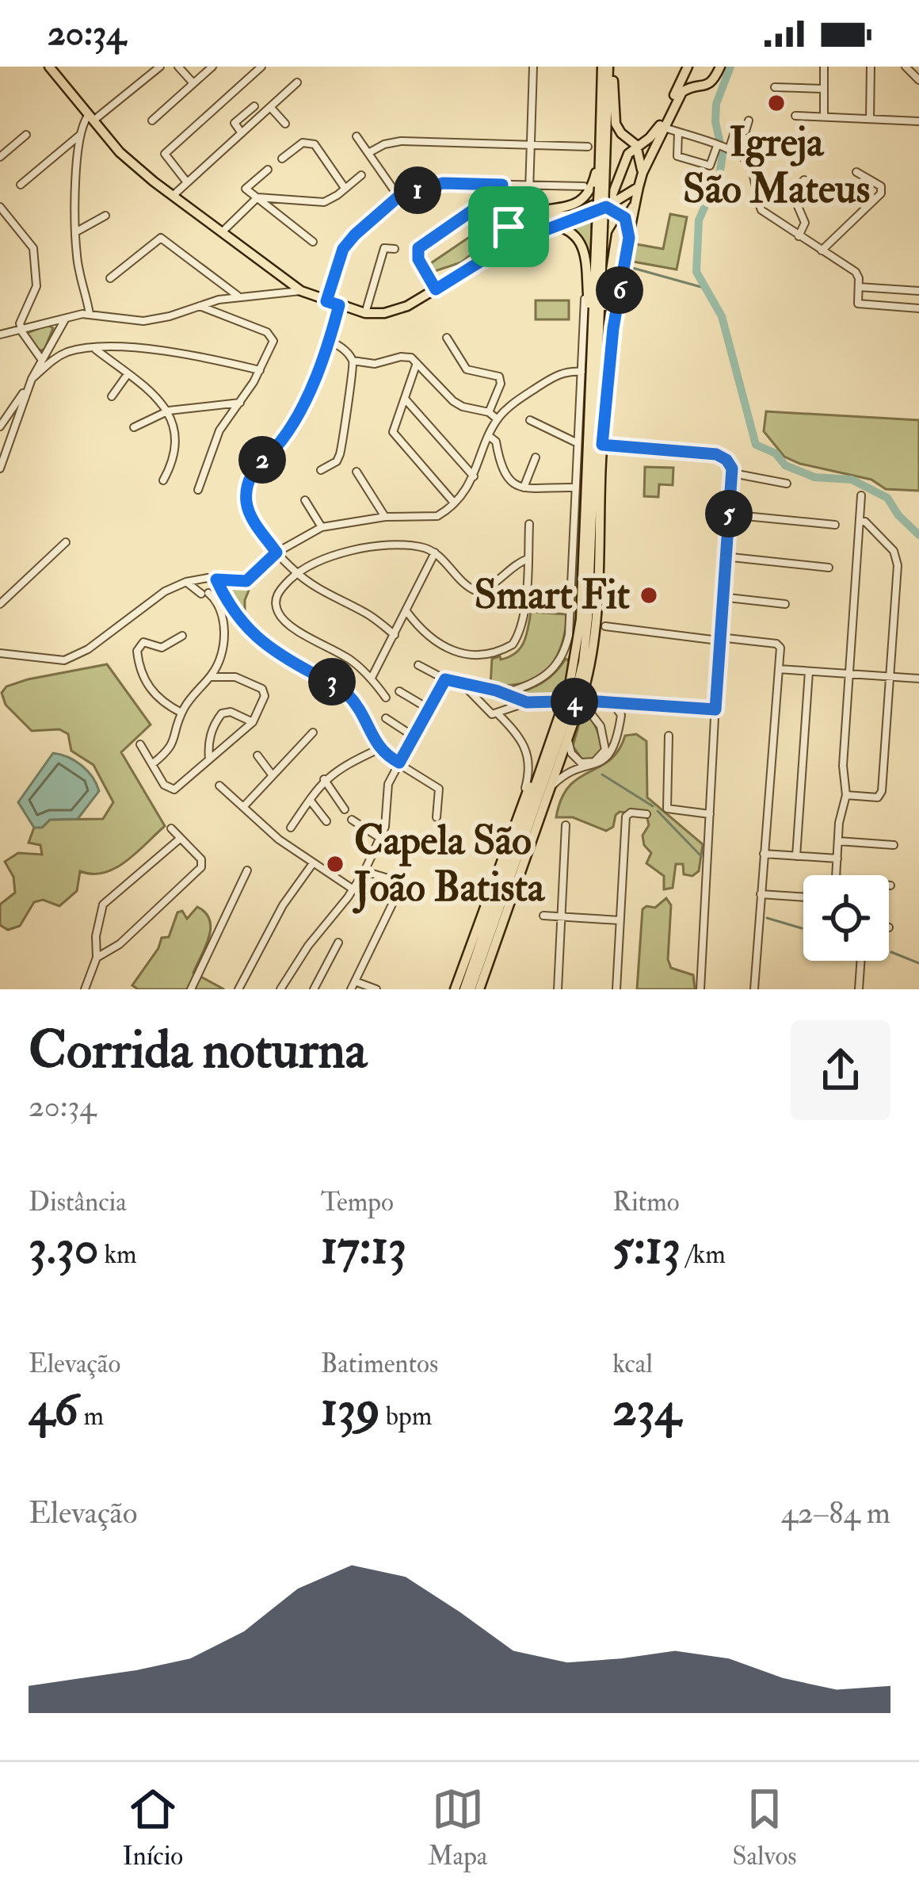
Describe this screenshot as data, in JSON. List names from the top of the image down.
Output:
{
  "places": ["Igreja São Mateus", "Smart Fit", "Capela São João Batista"],
  "page": {
    "status": "20:34",
    "pins": [
      "1",
      "6",
      "2",
      "5",
      "3",
      "4"
    ],
    "heading": ["Corrida noturna", "20:34"],
    "stats": [
      ["Distância", "3.30 km"],
      ["Tempo", "17:13"],
      ["Ritmo", "5:13 /km"],
      ["Elevação", "46 m"],
      ["Batimentos", "139 bpm"],
      ["kcal", "234"]
    ],
    "chart": ["Elevação", "42–84 m"],
    "tabs": ["Início", "Mapa", "Salvos"]
  }
}
